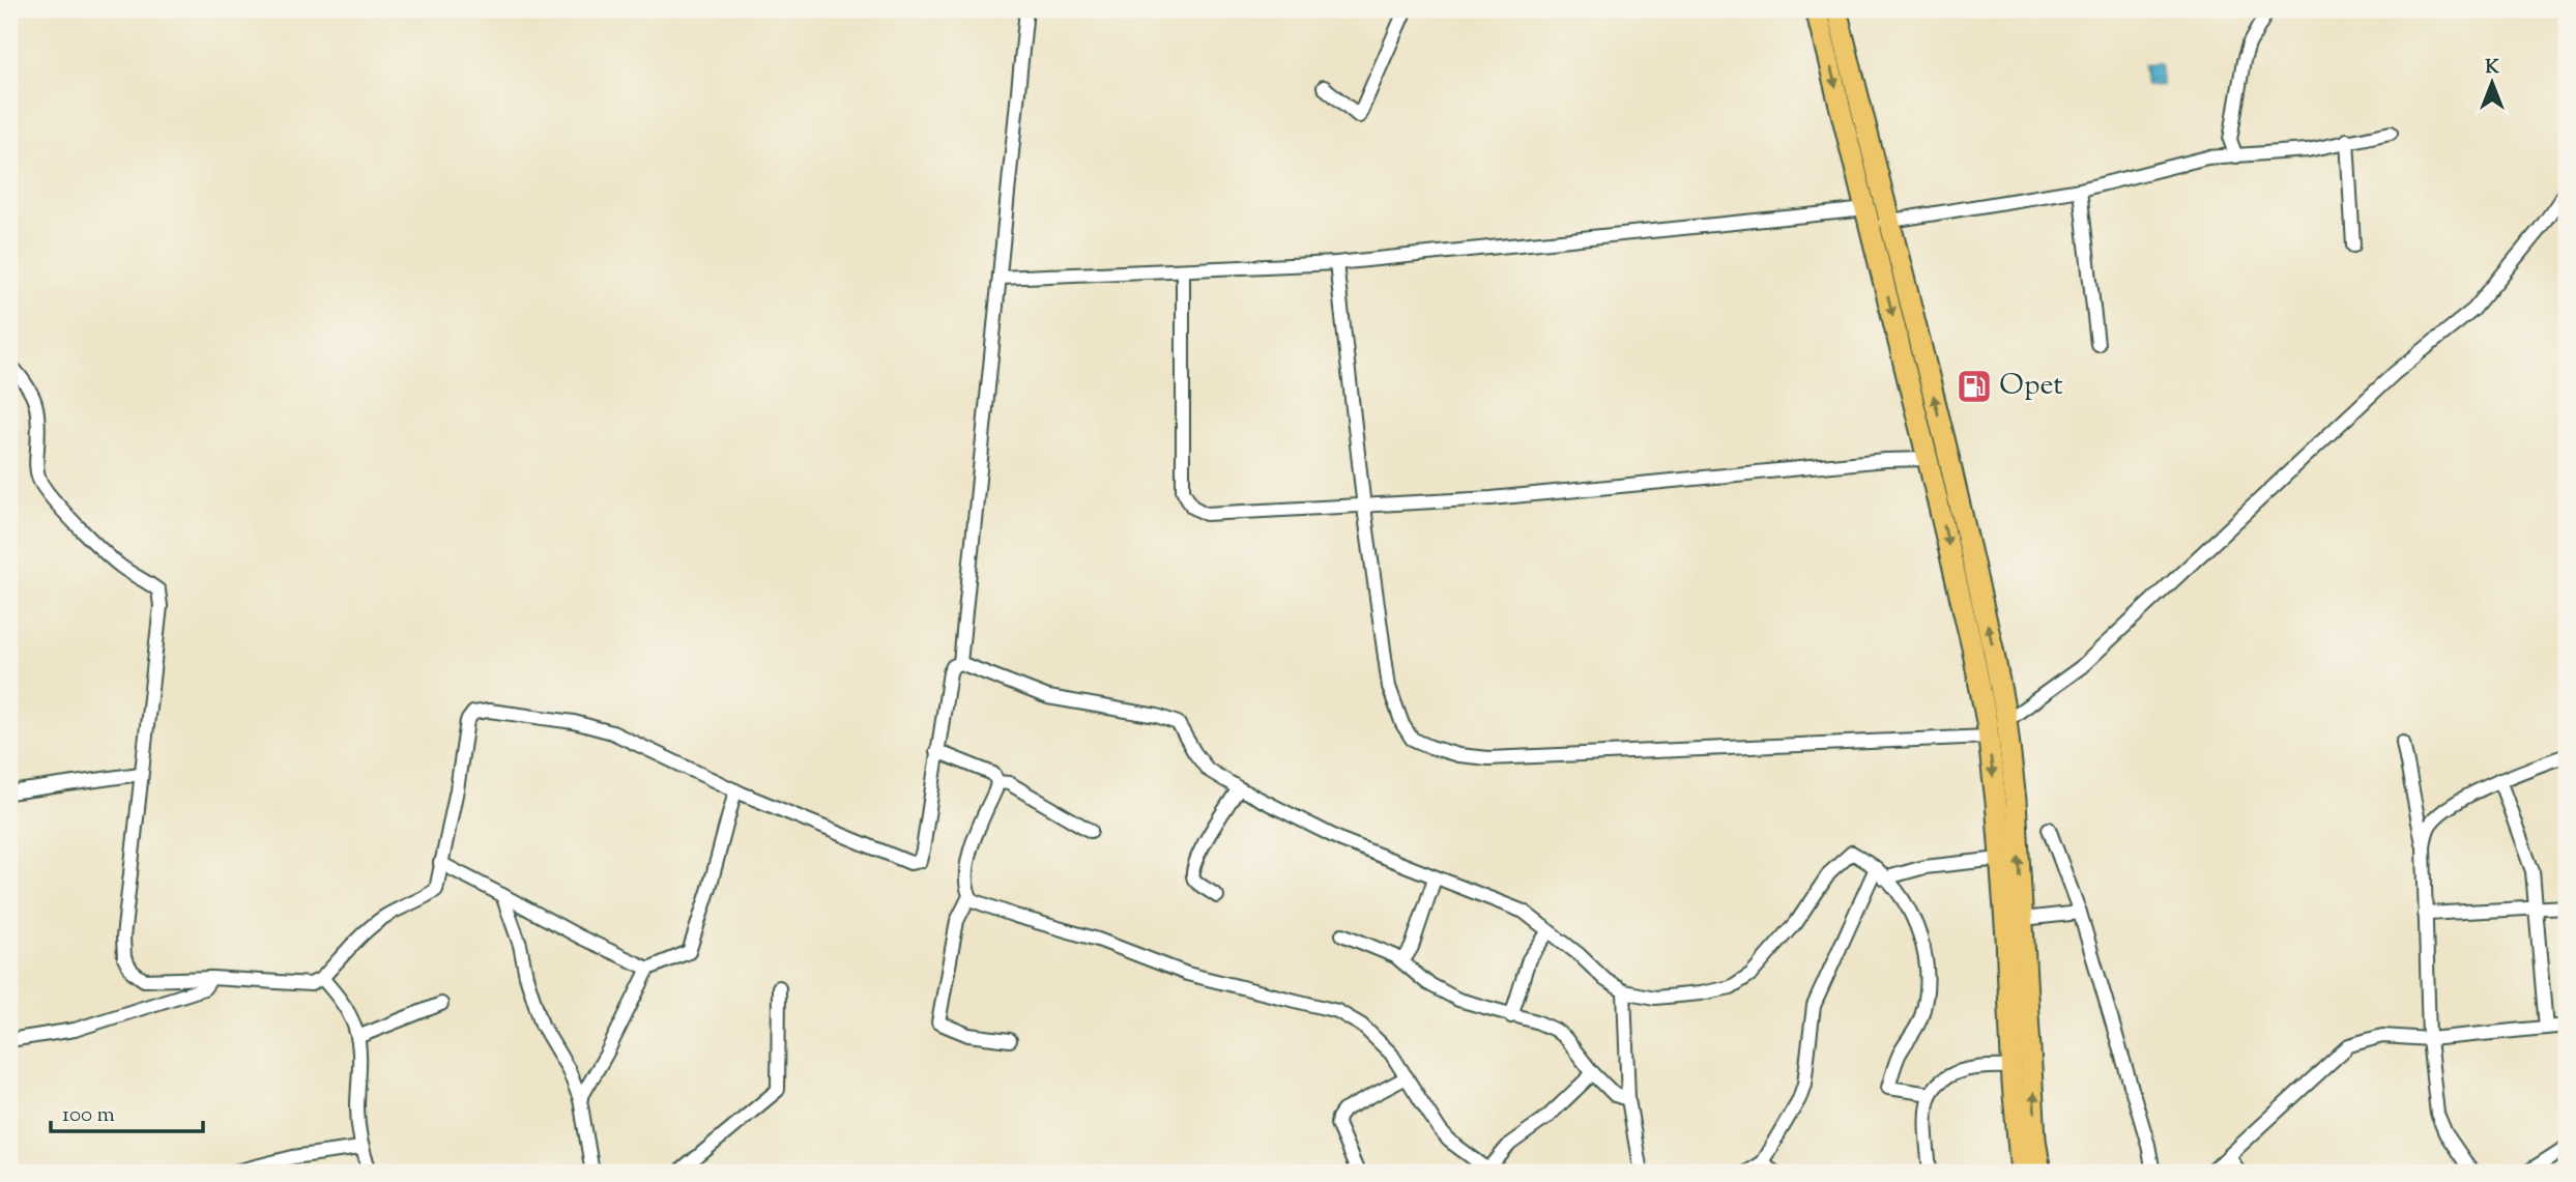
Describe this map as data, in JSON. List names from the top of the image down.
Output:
{
  "places": {
    "fuel station": ["Opet"]
  },
  "scale_bar": "100 m",
  "north": "top"
}
